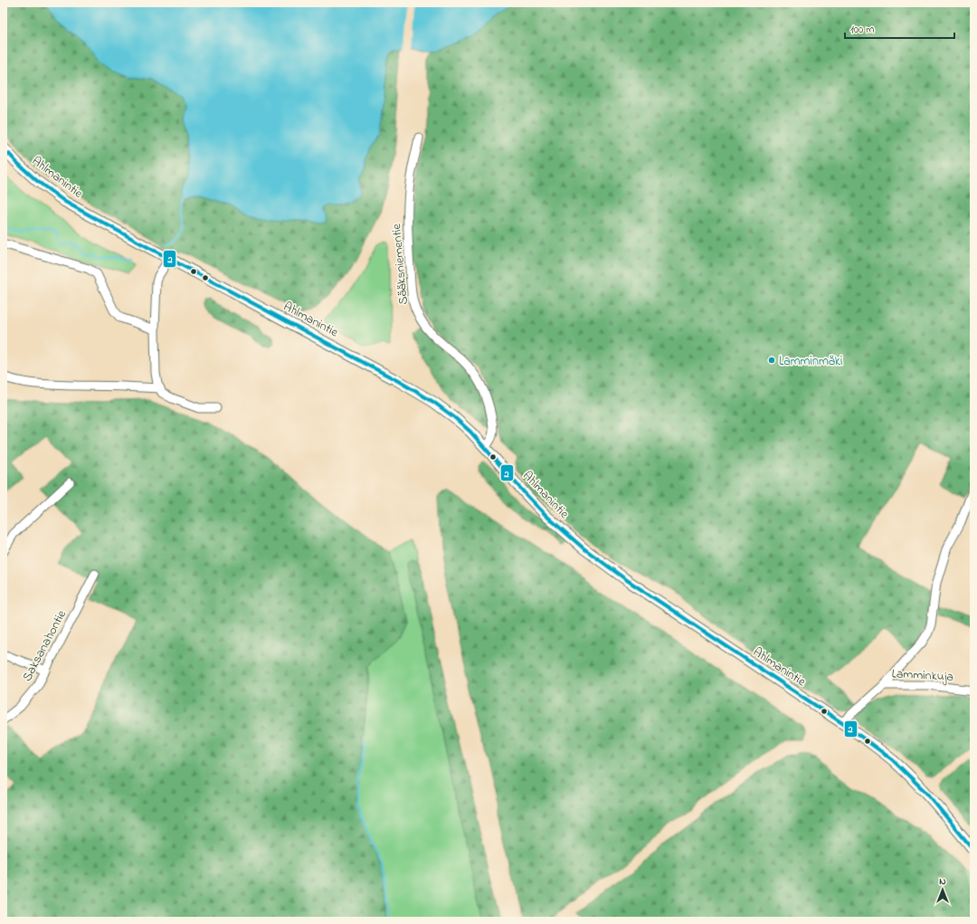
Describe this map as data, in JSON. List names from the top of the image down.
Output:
{
  "streets": {
    "street": [
      "Ahlmanintie",
      "Sääksniementie",
      "Saksanahontie",
      "Lamminkuja"
    ]
  },
  "crossings": [
    ["Ahlmanintie", "Sääksniementie"],
    ["Ahlmanintie", "Lamminkuja"]
  ],
  "places": ["Lamminmäki"],
  "lines": ["transit line 2"],
  "scale_bar": "100 m",
  "north": "top"
}
